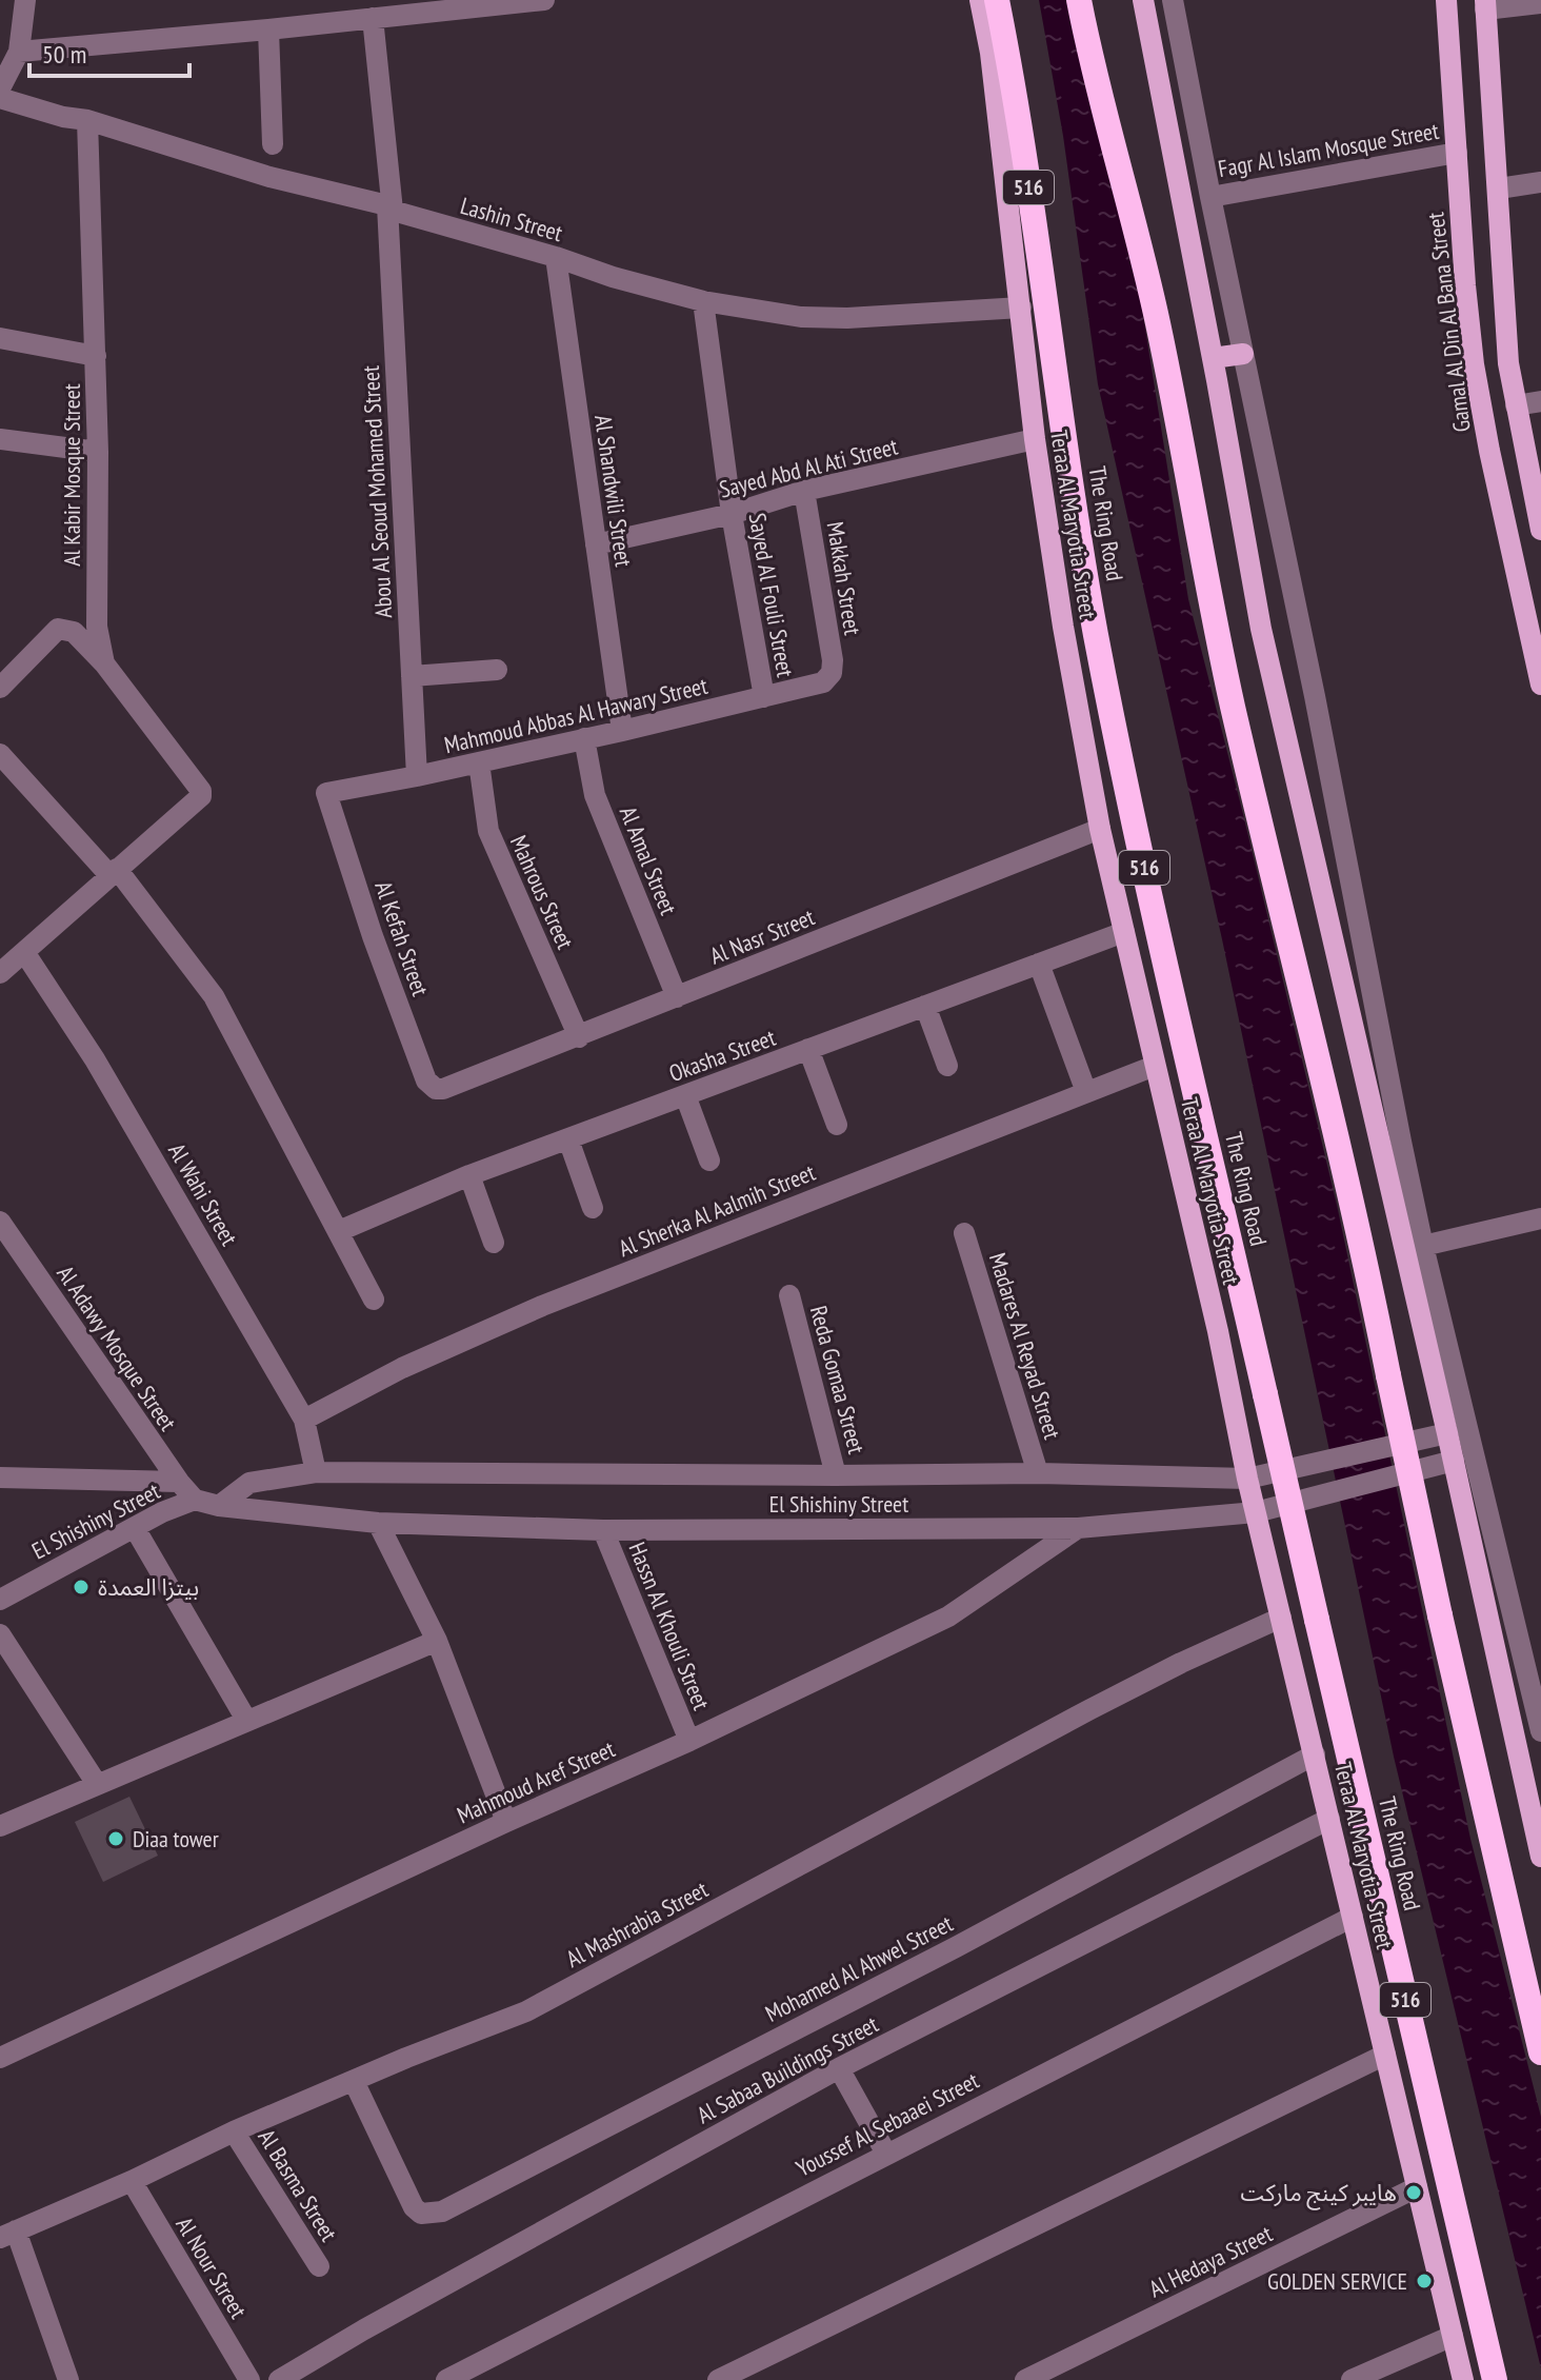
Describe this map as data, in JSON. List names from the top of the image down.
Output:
{
  "streets": {
    "highway": ["516", "The Ring Road"],
    "main road": ["Gamal Al Din Al Bana Street", "Teraa Al Maryotia Street"],
    "street": [
      "Fagr Al Islam Mosque Street",
      "Lashin Street",
      "Sayed Abd Al Ati Street",
      "Al Kabir Mosque Street",
      "Al Shandwili Street",
      "Abou Al Seoud Mohamed Street",
      "Makkah Street",
      "Sayed Al Fouli Street",
      "Mahmoud Abbas Al Hawary Street",
      "Al Amal Street",
      "Mahrous Street",
      "Al Nasr Street",
      "Al Kefah Street",
      "Okasha Street",
      "Al Wahi Street",
      "Al Sherka Al Aalmih Street",
      "Madares Al Reyad Street",
      "Al Adawy Mosque Street",
      "Reda Gomaa Street",
      "El Shishiny Street",
      "Hassn Al Khouli Street",
      "Mahmoud Aref Street",
      "Al Mashrabia Street",
      "Mohamed Al Ahwel Street",
      "Al Sabaa Buildings Street",
      "Youssef Al Sebaaei Street",
      "Al Basma Street",
      "Al Hedaya Street",
      "Al Nour Street"
    ]
  },
  "crossings": [
    ["Fagr Al Islam Mosque Street", "Gamal Al Din Al Bana Street"],
    ["Lashin Street", "Al Kabir Mosque Street"],
    ["Lashin Street", "Al Shandwili Street"],
    ["Lashin Street", "Abou Al Seoud Mohamed Street"],
    ["Lashin Street", "Teraa Al Maryotia Street"],
    ["Lashin Street", "Sayed Al Fouli Street"],
    ["Sayed Abd Al Ati Street", "Al Shandwili Street"],
    ["Sayed Abd Al Ati Street", "Teraa Al Maryotia Street"],
    ["Sayed Abd Al Ati Street", "Makkah Street"],
    ["Sayed Abd Al Ati Street", "Sayed Al Fouli Street"],
    ["Al Shandwili Street", "Mahmoud Abbas Al Hawary Street"],
    ["Abou Al Seoud Mohamed Street", "Mahmoud Abbas Al Hawary Street"],
    ["Teraa Al Maryotia Street", "Al Nasr Street"],
    ["Teraa Al Maryotia Street", "Okasha Street"],
    ["Teraa Al Maryotia Street", "Al Sherka Al Aalmih Street"],
    ["Teraa Al Maryotia Street", "El Shishiny Street"],
    ["Teraa Al Maryotia Street", "Al Mashrabia Street"],
    ["Teraa Al Maryotia Street", "Mohamed Al Ahwel Street"],
    ["Teraa Al Maryotia Street", "Al Sabaa Buildings Street"],
    ["Teraa Al Maryotia Street", "Youssef Al Sebaaei Street"],
    ["Teraa Al Maryotia Street", "Al Hedaya Street"],
    ["Makkah Street", "Mahmoud Abbas Al Hawary Street"],
    ["Sayed Al Fouli Street", "Mahmoud Abbas Al Hawary Street"],
    ["Mahmoud Abbas Al Hawary Street", "Al Amal Street"],
    ["Mahmoud Abbas Al Hawary Street", "Mahrous Street"],
    ["Mahmoud Abbas Al Hawary Street", "Al Kefah Street"],
    ["Al Amal Street", "Al Nasr Street"],
    ["Mahrous Street", "Al Nasr Street"],
    ["Al Nasr Street", "Al Kefah Street"],
    ["Al Wahi Street", "Al Sherka Al Aalmih Street"],
    ["Al Wahi Street", "El Shishiny Street"],
    ["Madares Al Reyad Street", "El Shishiny Street"],
    ["Al Adawy Mosque Street", "El Shishiny Street"],
    ["Reda Gomaa Street", "El Shishiny Street"],
    ["El Shishiny Street", "Hassn Al Khouli Street"],
    ["El Shishiny Street", "Mahmoud Aref Street"],
    ["Hassn Al Khouli Street", "Mahmoud Aref Street"],
    ["Al Mashrabia Street", "Mohamed Al Ahwel Street"],
    ["Al Mashrabia Street", "Al Basma Street"],
    ["Al Mashrabia Street", "Al Nour Street"]
  ],
  "places": [
    "بيتزا العمدة",
    "Diaa tower",
    "هايبر كينج ماركت",
    "GOLDEN SERVICE"
  ],
  "scale_bar": "50 m"
}
